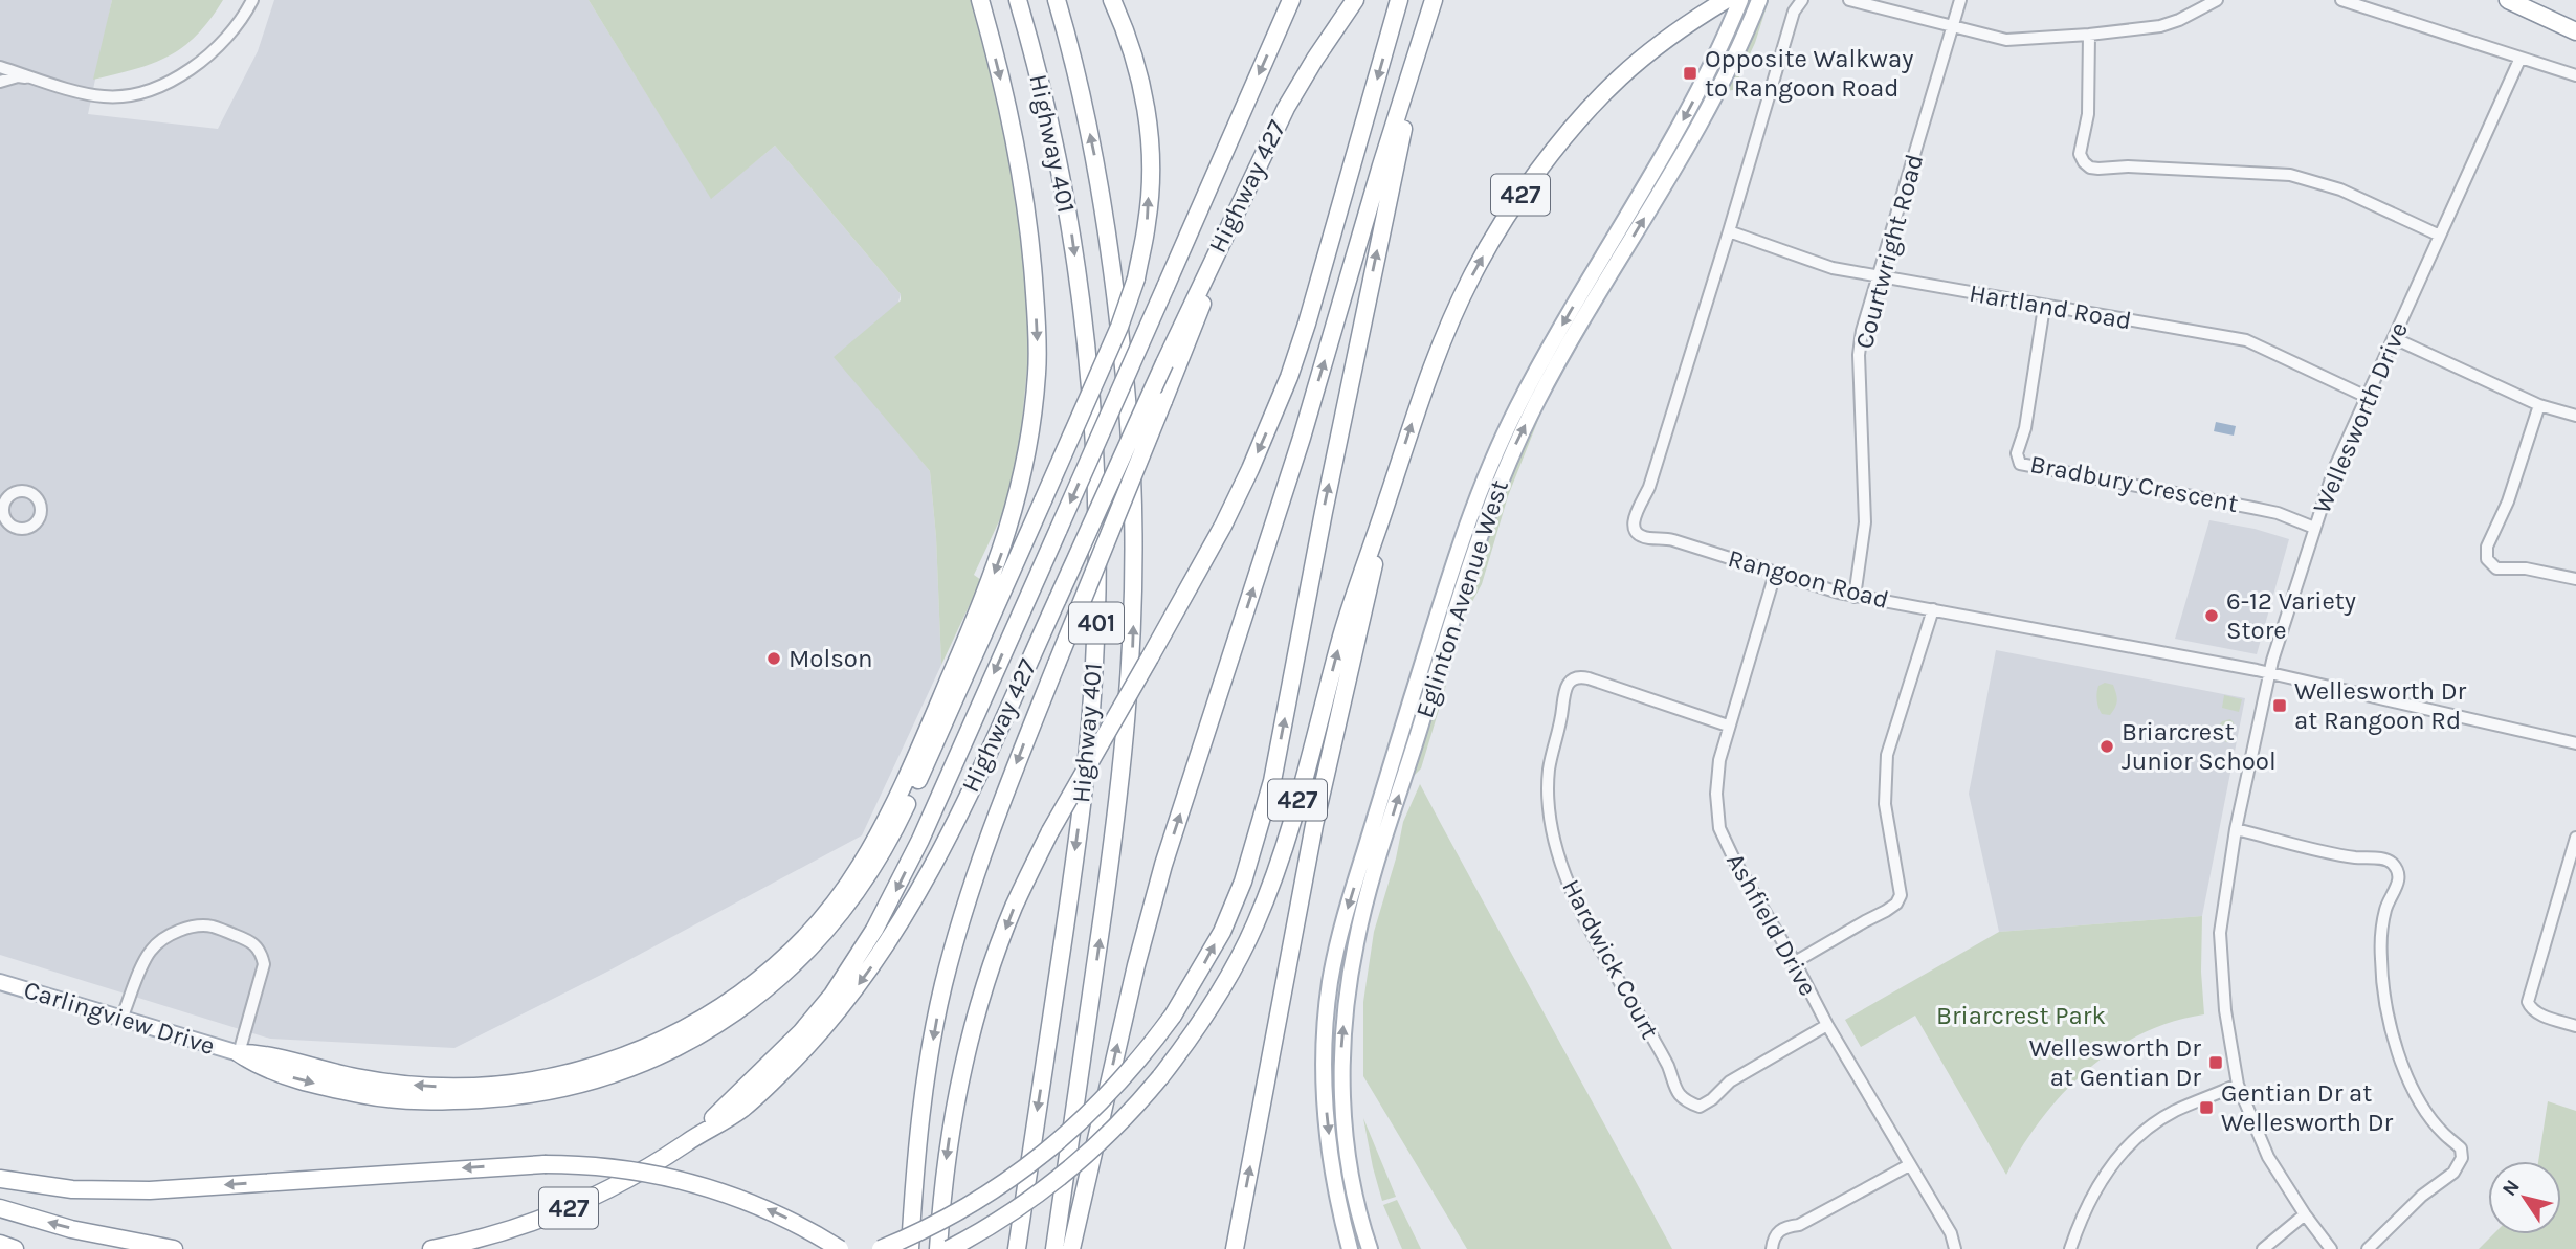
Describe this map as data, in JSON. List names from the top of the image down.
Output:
{
  "streets": {
    "highway": [
      "Highway 401",
      "Highway 427",
      "427",
      "401"
    ],
    "main road": ["Eglinton Avenue West", "Carlingview Drive"],
    "street": [
      "Courtwright Road",
      "Hartland Road",
      "Wellesworth Drive",
      "Bradbury Crescent",
      "Rangoon Road",
      "Ashfield Drive",
      "Hardwick Court"
    ]
  },
  "crossings": [
    ["Courtwright Road", "Hartland Road"],
    ["Courtwright Road", "Rangoon Road"],
    ["Hartland Road", "Wellesworth Drive"],
    ["Hartland Road", "Bradbury Crescent"],
    ["Hartland Road", "Rangoon Road"],
    ["Wellesworth Drive", "Bradbury Crescent"],
    ["Wellesworth Drive", "Rangoon Road"],
    ["Rangoon Road", "Ashfield Drive"],
    ["Ashfield Drive", "Hardwick Court"]
  ],
  "parks": ["Briarcrest Park"],
  "places": {
    "transit": [
      "Opposite Walkway to Rangoon Road",
      "Wellesworth Dr at Rangoon Rd",
      "Wellesworth Dr at Gentian Dr",
      "Gentian Dr at Wellesworth Dr"
    ],
    "other": ["6-12 Variety Store", "Molson", "Briarcrest Junior School"]
  },
  "north": "top left"
}
